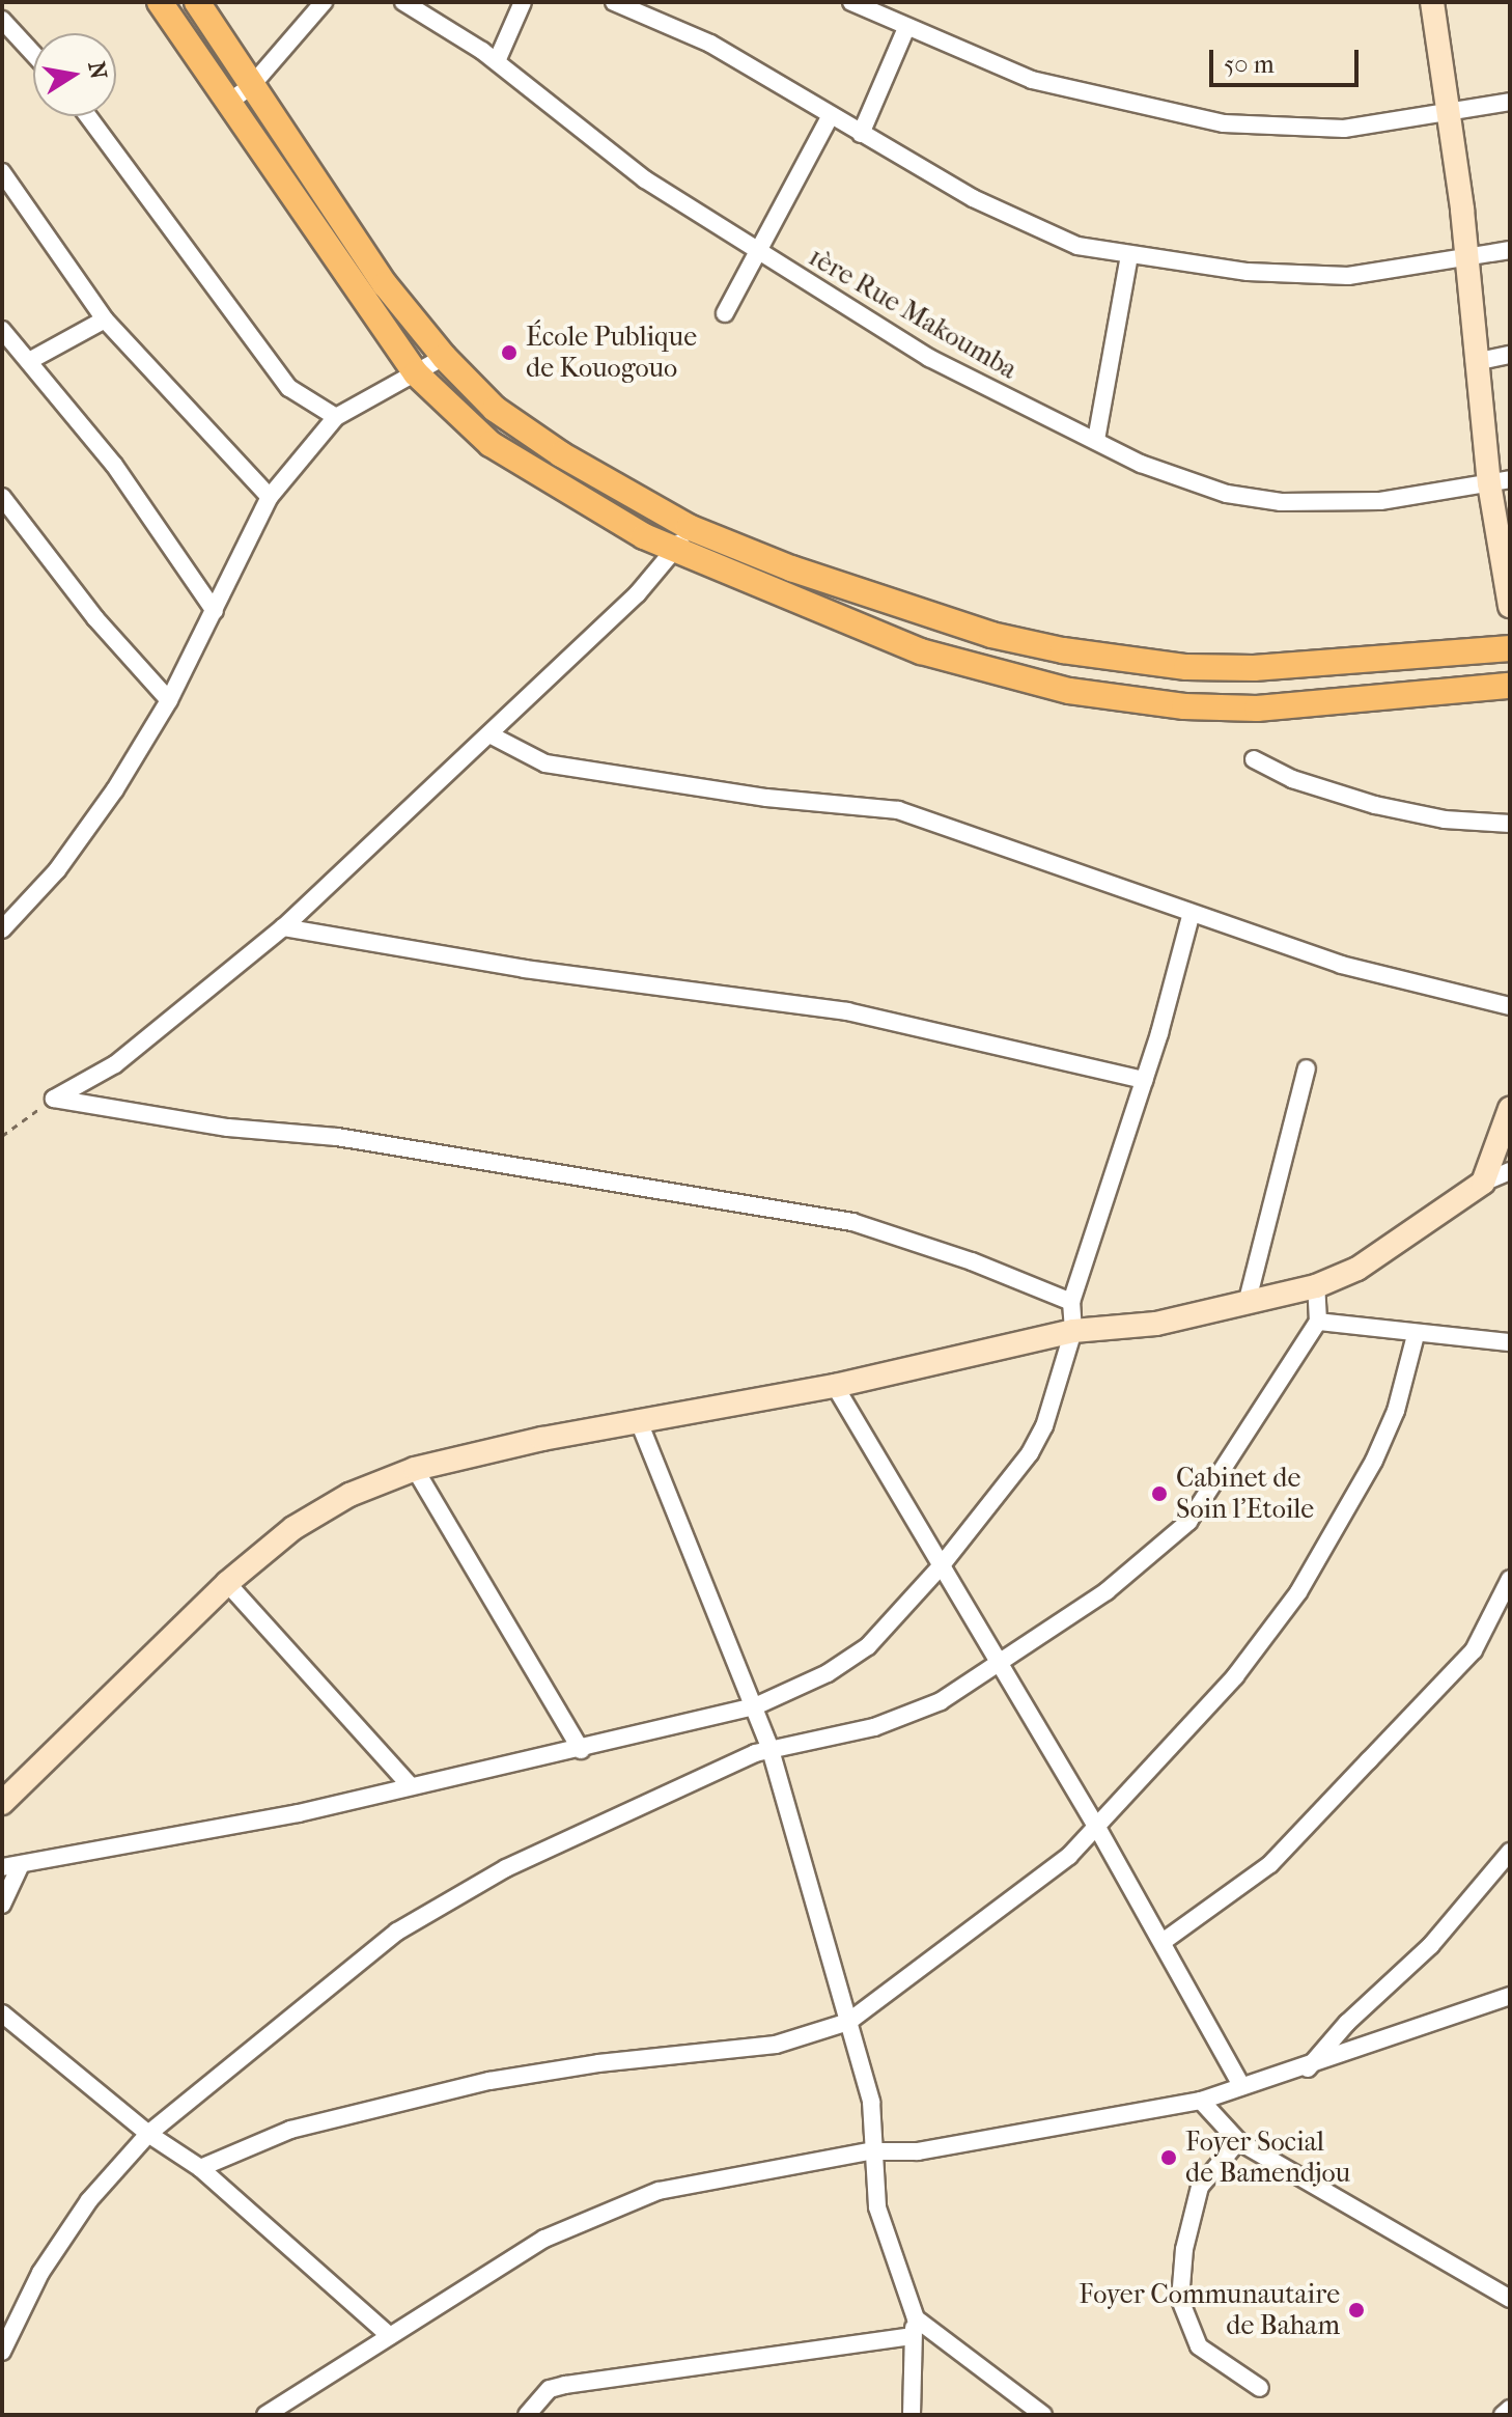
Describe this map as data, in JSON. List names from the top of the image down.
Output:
{
  "streets": {
    "street": ["1ère Rue Makoumba"]
  },
  "places": [
    "École Publique de Kouogouo",
    "Cabinet de Soin l'Etoile",
    "Foyer Social de Bamendjou",
    "Foyer Communautaire de Baham"
  ],
  "scale_bar": "50 m",
  "north": "right"
}
